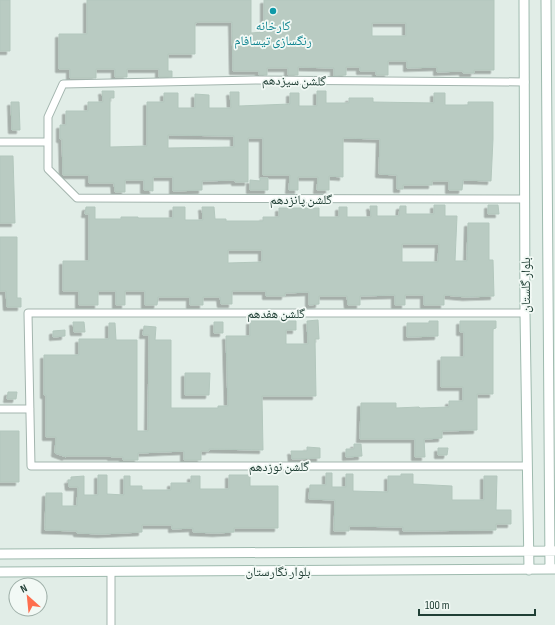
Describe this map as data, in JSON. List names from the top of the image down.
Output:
{
  "streets": {
    "street": [
      "گلشن سیزدهم",
      "گلشن پانزدهم",
      "بلوار گلستان",
      "گلشن هفدهم",
      "گلشن نوزدهم",
      "بلوار نگارستان"
    ]
  },
  "crossings": [
    ["گلشن سیزدهم", "گلشن پانزدهم"],
    ["گلشن سیزدهم", "بلوار گلستان"],
    ["گلشن پانزدهم", "بلوار گلستان"],
    ["بلوار گلستان", "گلشن هفدهم"],
    ["بلوار گلستان", "گلشن نوزدهم"],
    ["بلوار گلستان", "بلوار نگارستان"],
    ["گلشن هفدهم", "گلشن نوزدهم"]
  ],
  "places": ["کارخانه رنگسازی تیسافام"],
  "scale_bar": "100 m",
  "north": "top left"
}
